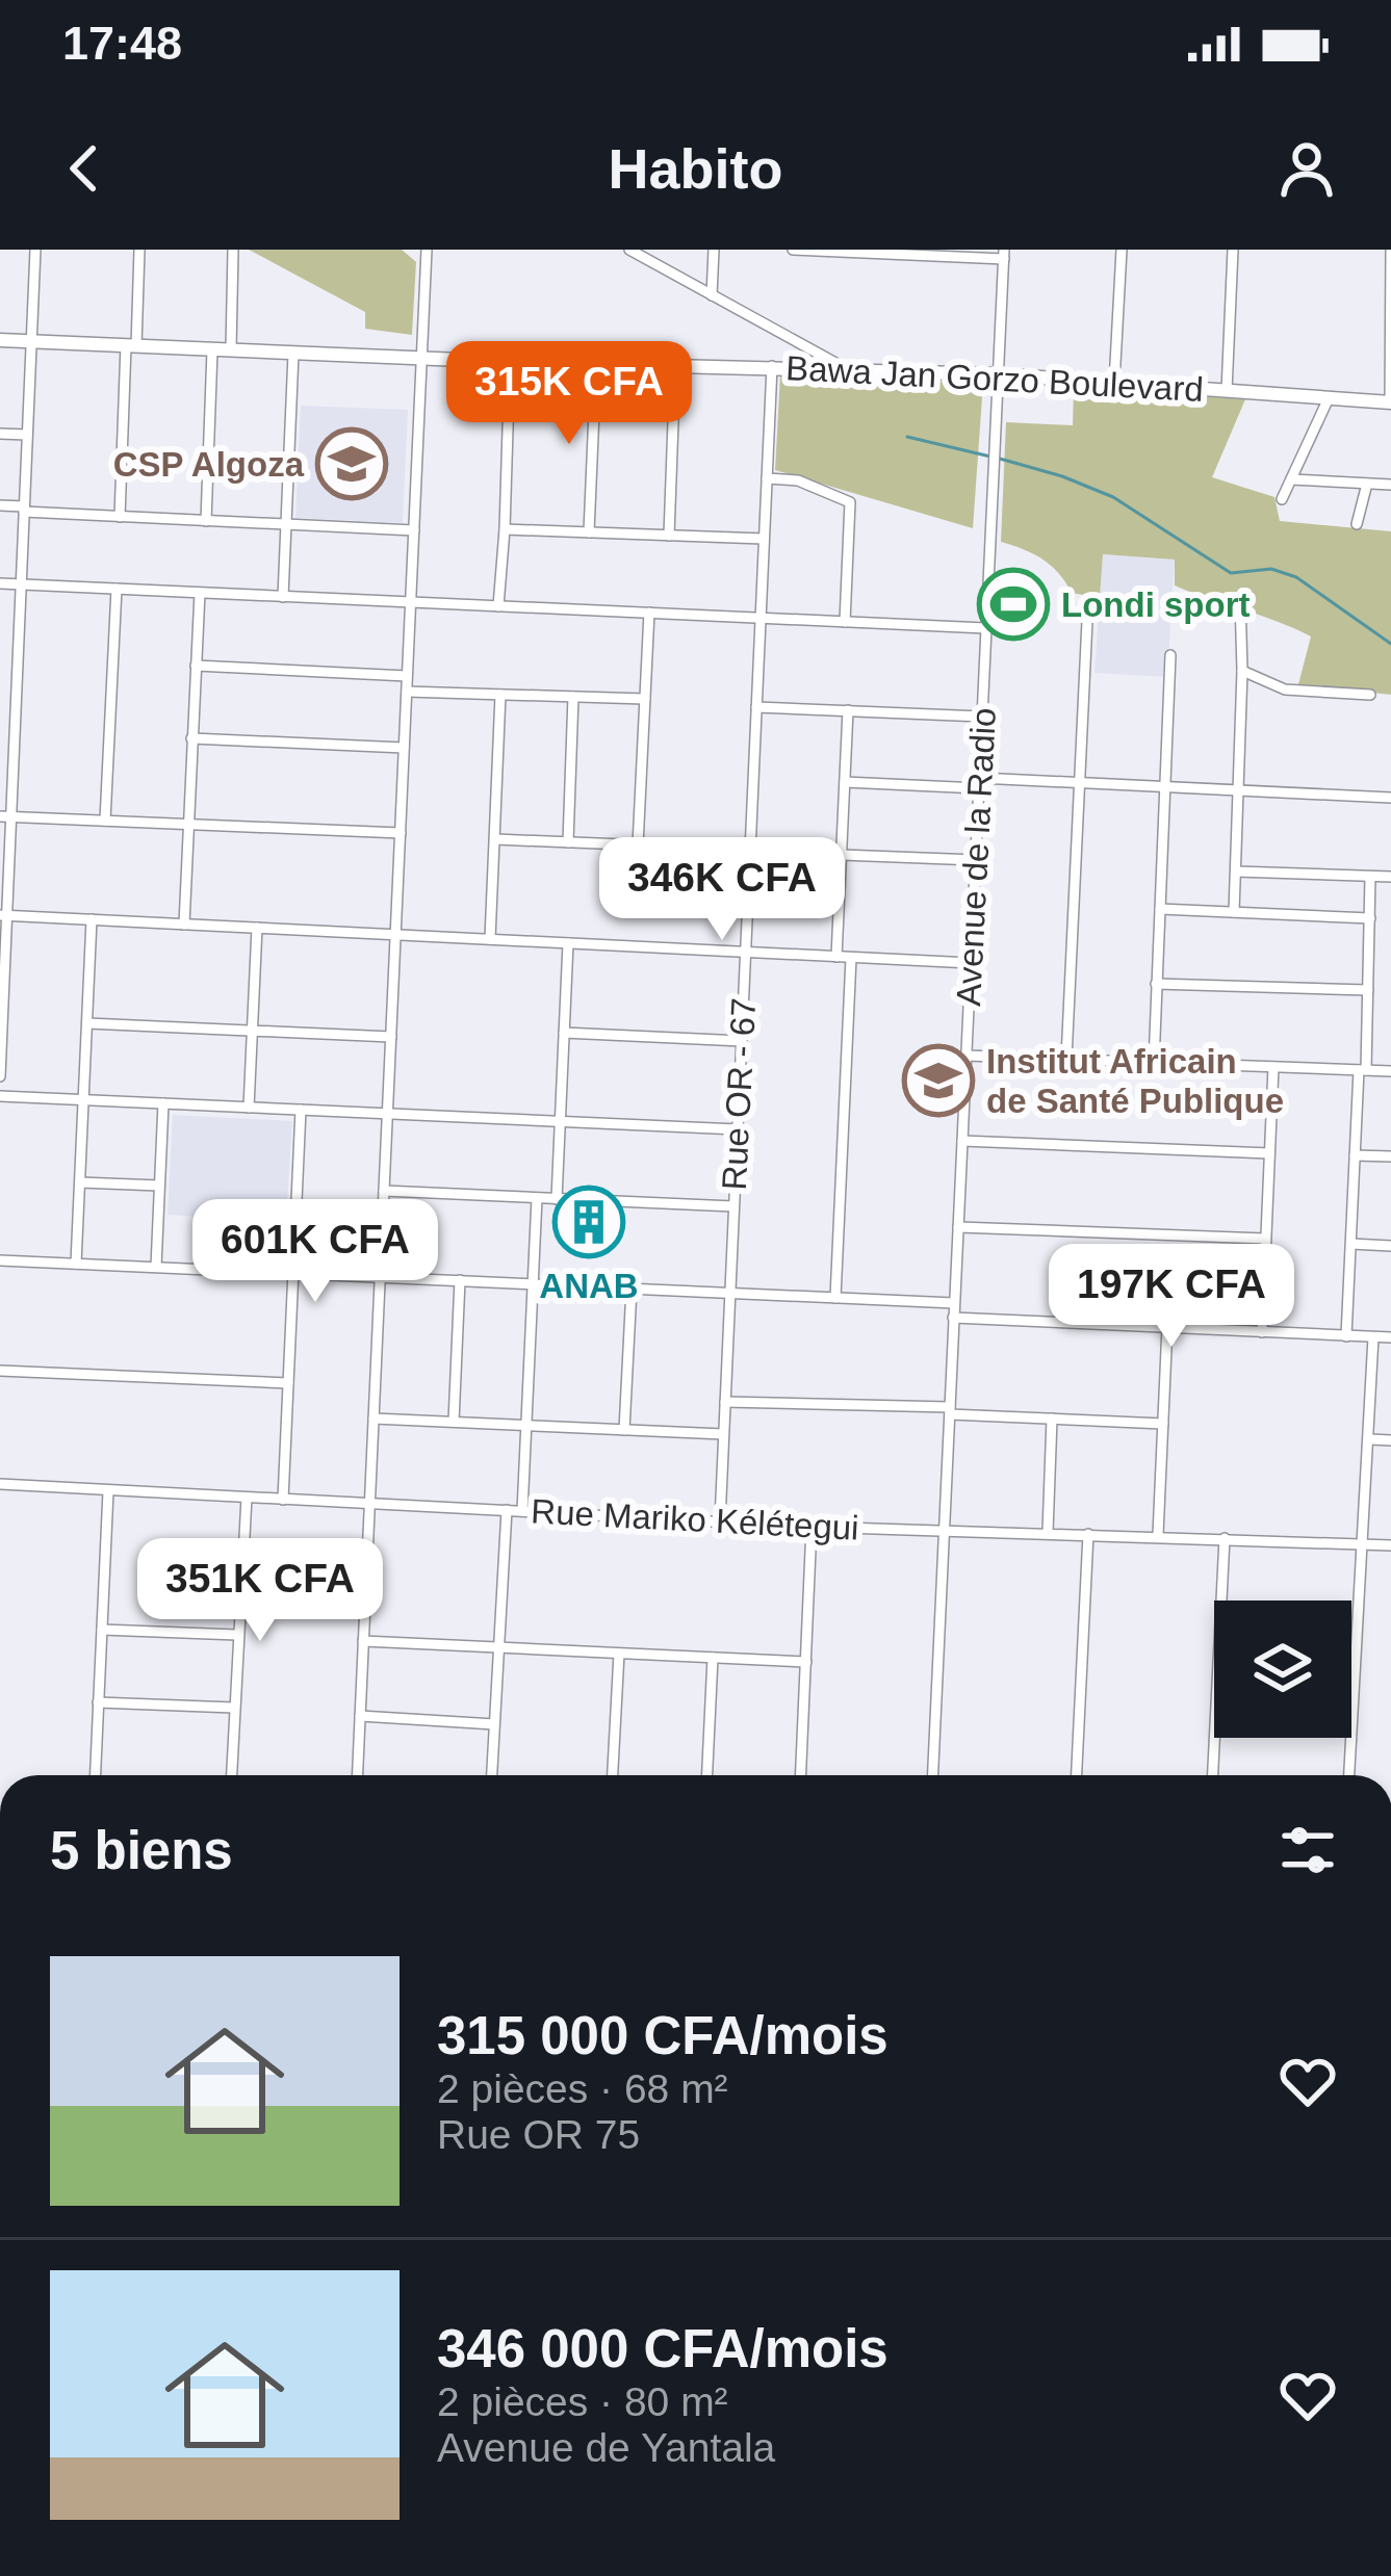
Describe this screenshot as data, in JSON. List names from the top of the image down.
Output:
{
  "streets": {
    "main road": ["Bawa Jan Gorzo Boulevard"],
    "street": ["Avenue de la Radio", "Rue OR - 67", "Rue Mariko Kélétegui"]
  },
  "crossings": [
    ["Bawa Jan Gorzo Boulevard", "Avenue de la Radio"],
    ["Bawa Jan Gorzo Boulevard", "Rue OR - 67"],
    ["Avenue de la Radio", "Rue Mariko Kélétegui"],
    ["Rue OR - 67", "Rue Mariko Kélétegui"]
  ],
  "places": {
    "school or university": ["CSP Algoza", "Institut Africain de Santé Publique"],
    "sports": ["Londi sport"],
    "building": ["ANAB"]
  },
  "page": {
    "status": "17:48",
    "header": "Habito",
    "price": [
      "315K CFA",
      "346K CFA",
      "601K CFA",
      "197K CFA",
      "351K CFA"
    ],
    "heading": "5 biens",
    "list": [
      {
        "name": "315 000 CFA/mois",
        "note": "2 pièces · 68 m² · Rue OR 75"
      },
      {
        "name": "346 000 CFA/mois",
        "note": "2 pièces · 80 m² · Avenue de Yantala"
      }
    ]
  }
}
